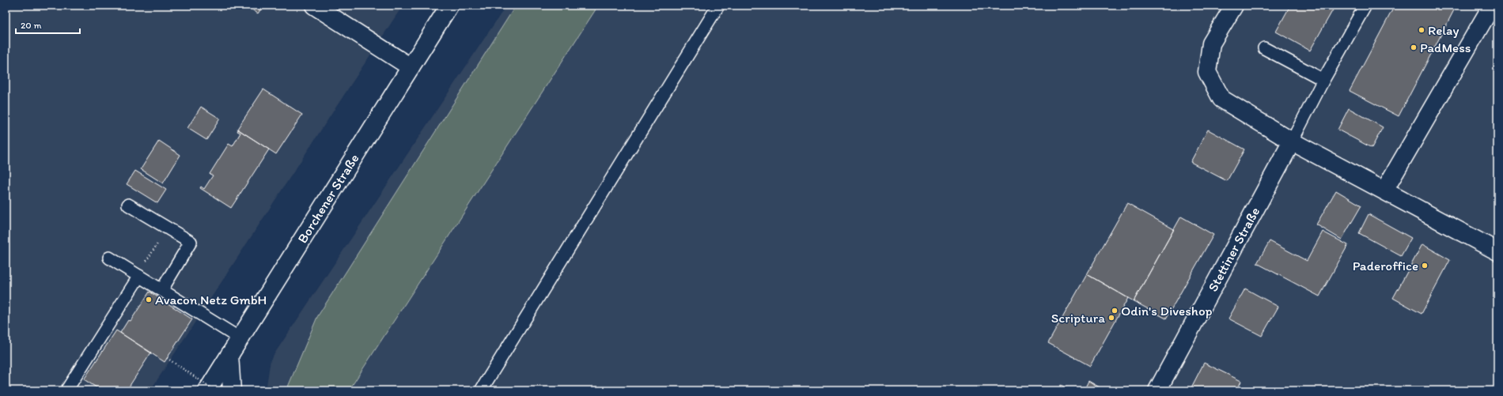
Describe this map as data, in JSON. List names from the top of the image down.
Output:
{
  "streets": {
    "main road": ["Borchener Straße", "Stettiner Straße"]
  },
  "places": [
    "Relay",
    "PadMess",
    "Paderoffice",
    "Avacon Netz GmbH",
    "Odin's Diveshop",
    "Scriptura"
  ],
  "scale_bar": "20 m"
}
